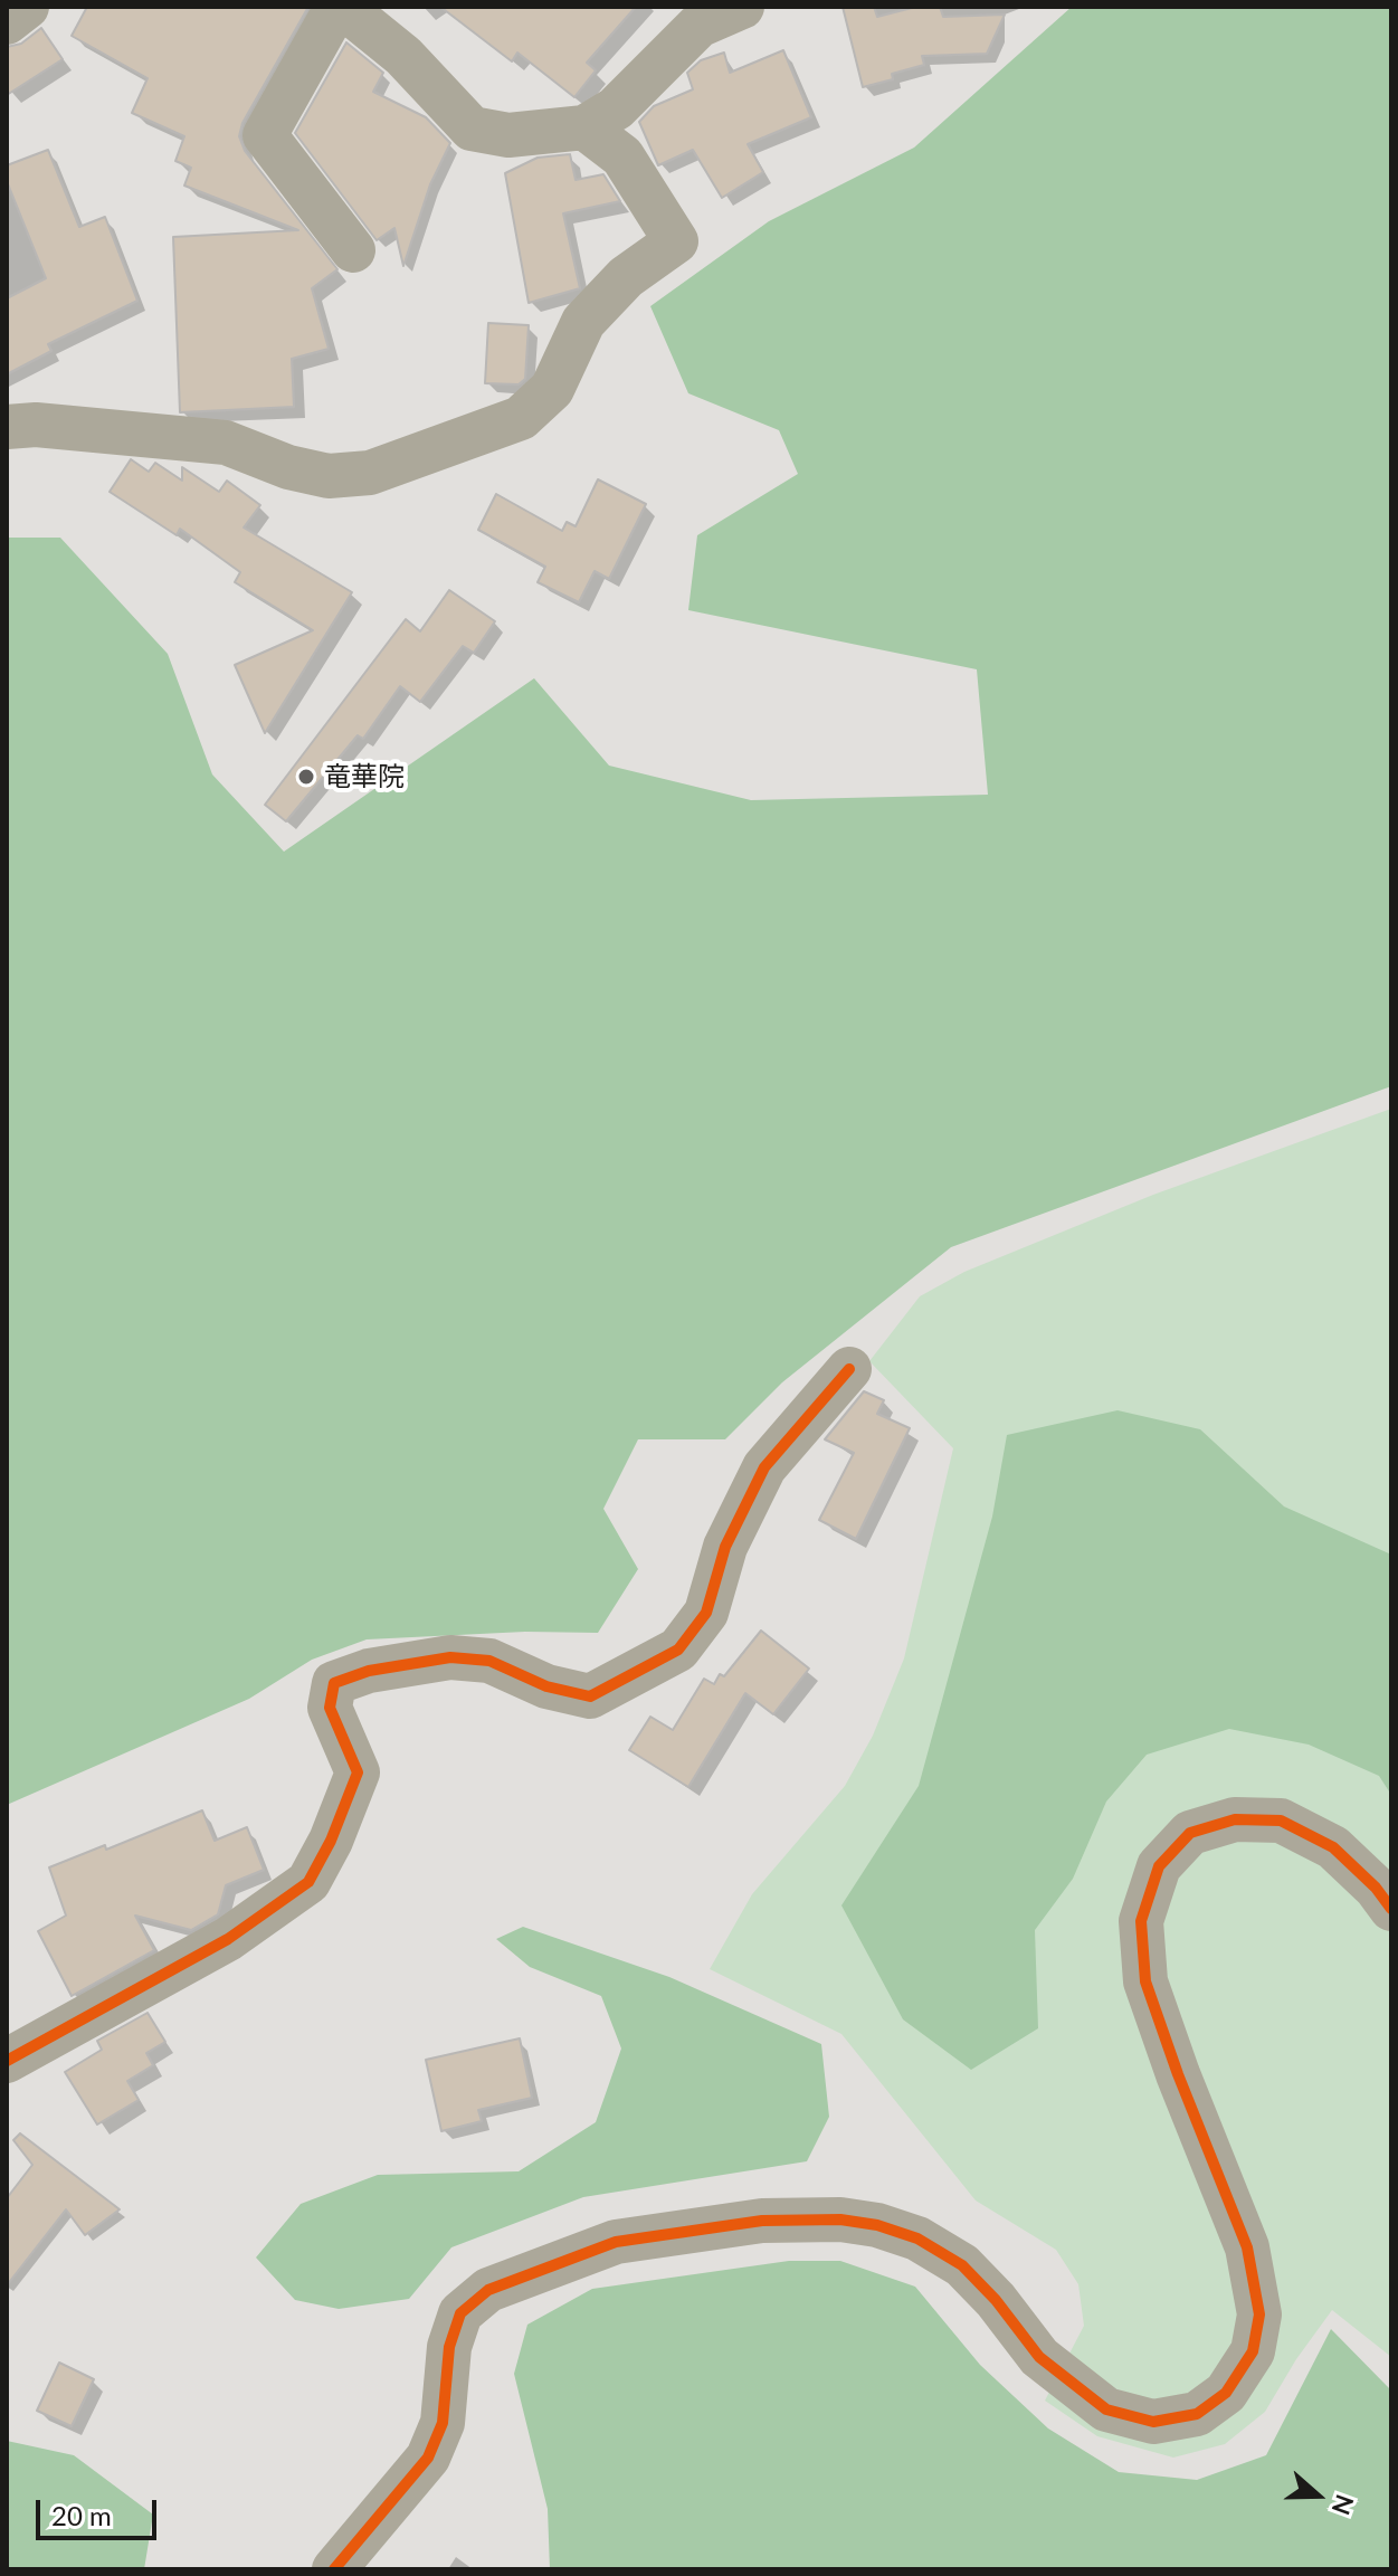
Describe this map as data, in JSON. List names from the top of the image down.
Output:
{
  "places": ["竜華院"],
  "scale_bar": "20 m",
  "north": "right"
}
